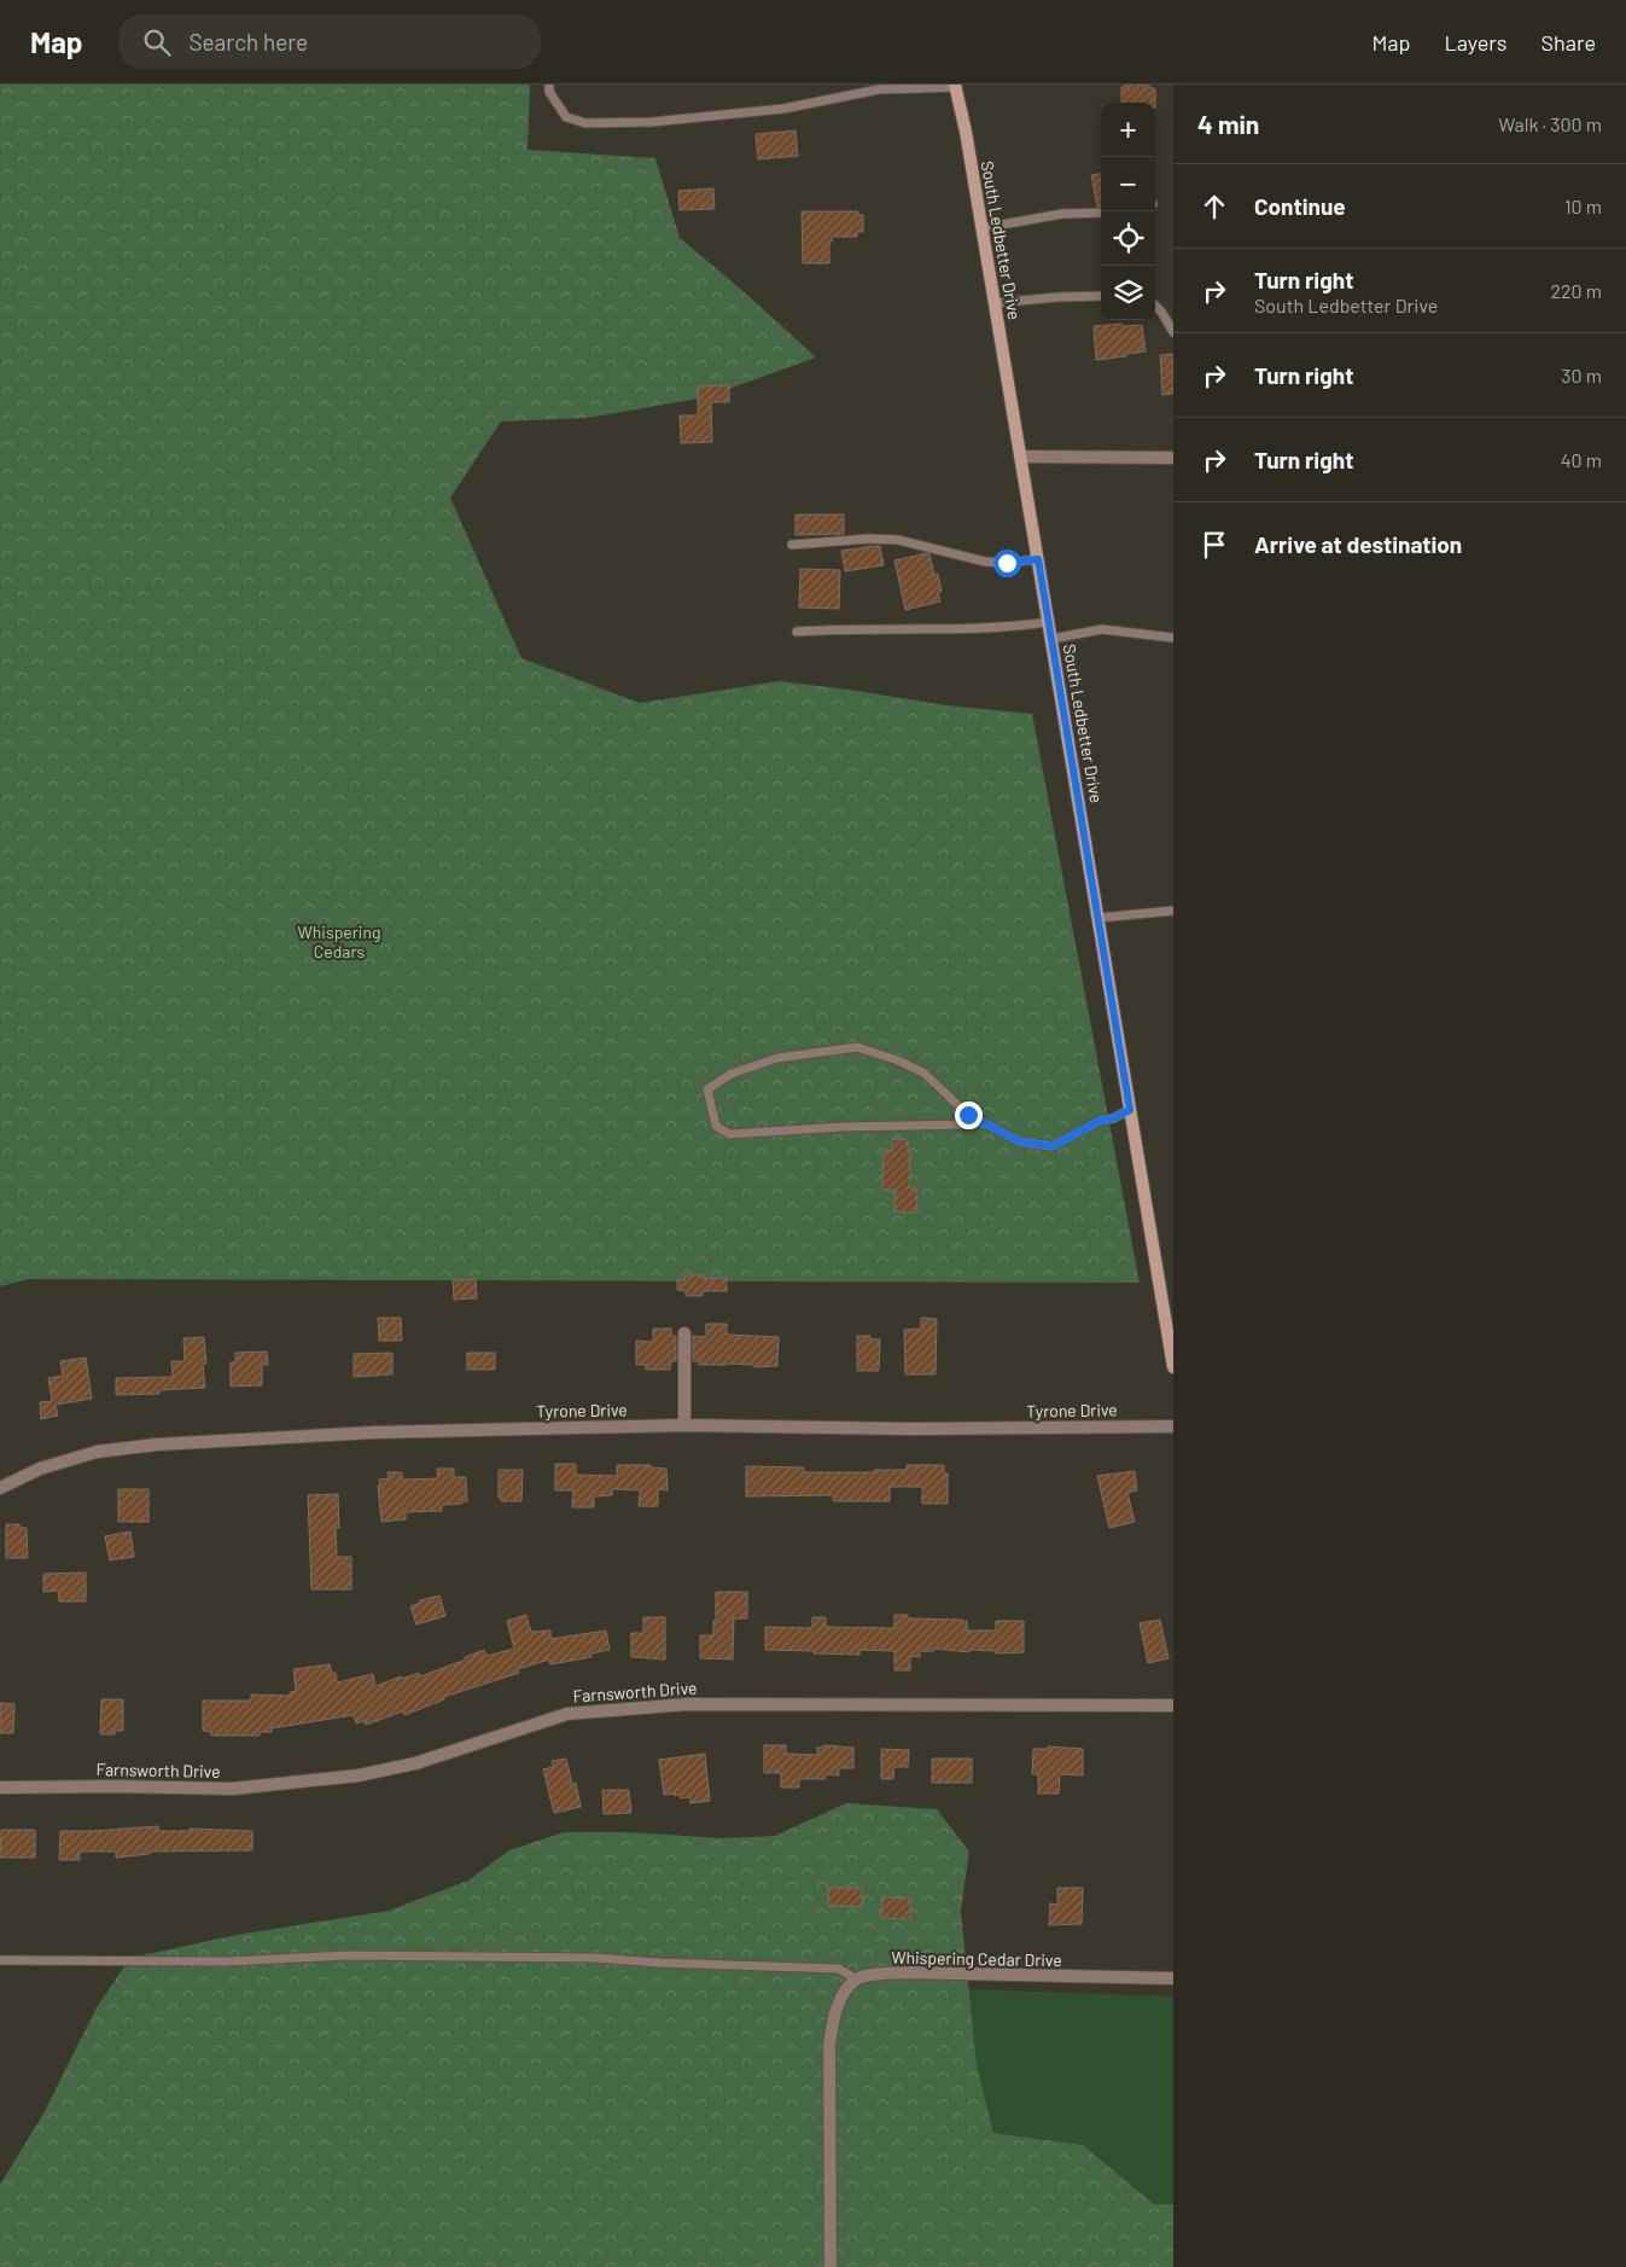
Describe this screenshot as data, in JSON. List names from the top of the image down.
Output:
{
  "streets": {
    "street": [
      "South Ledbetter Drive",
      "Tyrone Drive",
      "Farnsworth Drive",
      "Whispering Cedar Drive"
    ]
  },
  "parks": ["Whispering Cedars"],
  "page": {
    "header": "Map",
    "search": "Search here",
    "nav": ["Map", "Layers", "Share"],
    "heading": ["4 min", "Walk · 300 m"],
    "map_buttons": ["+", "−"],
    "list": [
      ["Continue", "10 m"],
      ["Turn right", "South Ledbetter Drive", "220 m"],
      ["Turn right", "30 m"],
      ["Turn right", "40 m"],
      "Arrive at destination"
    ]
  }
}
